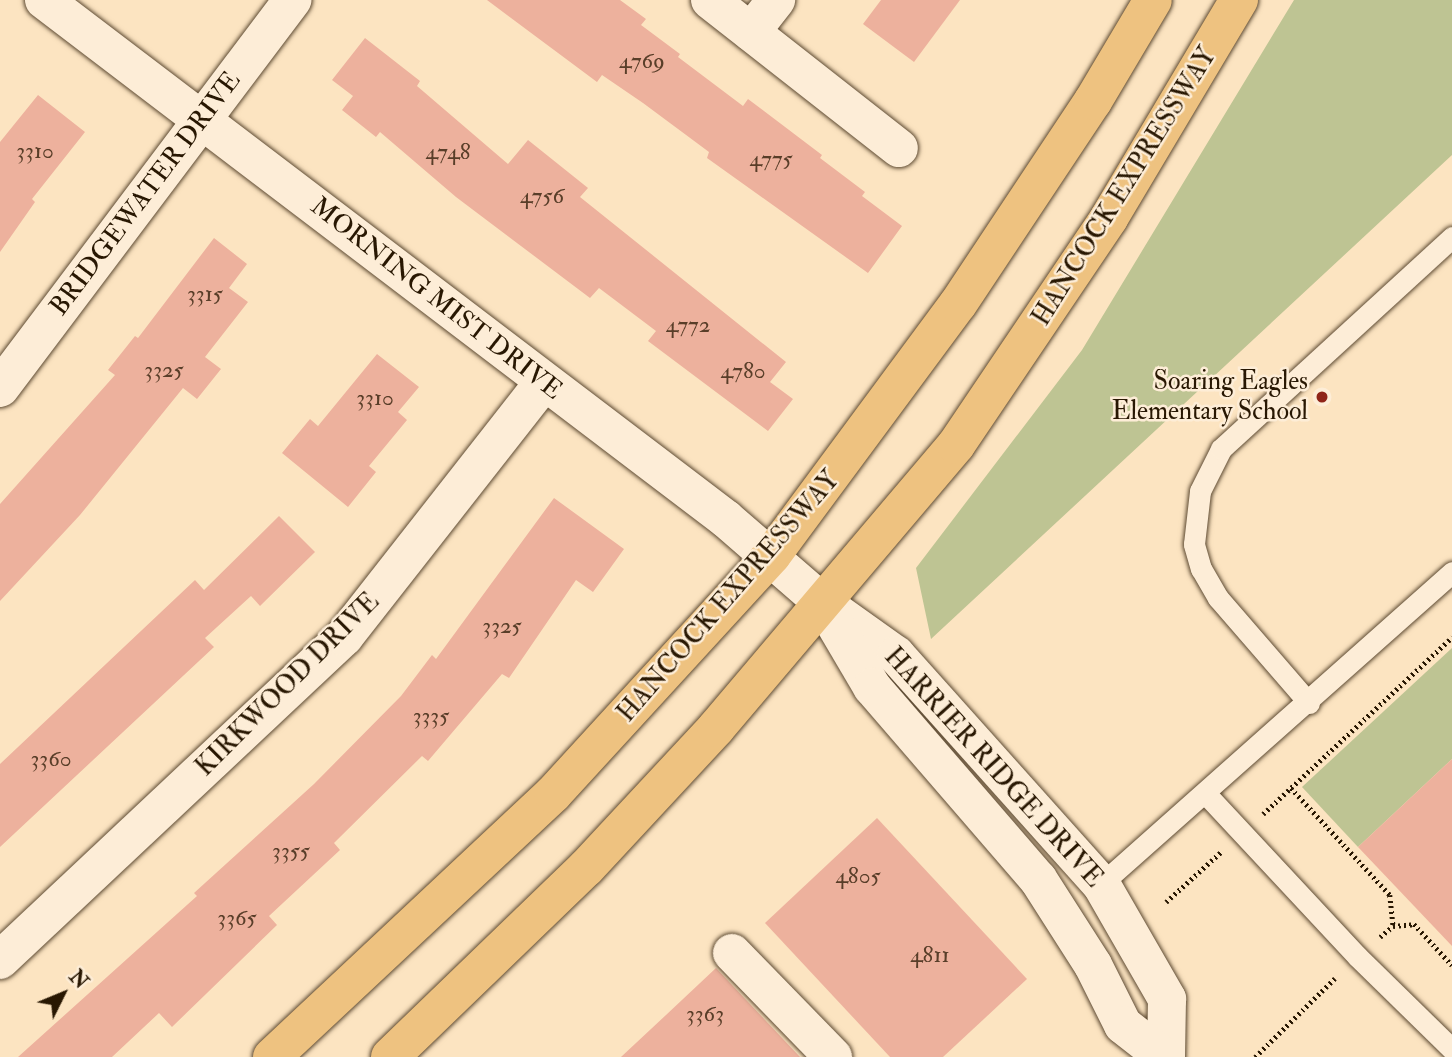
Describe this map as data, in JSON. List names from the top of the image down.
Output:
{
  "streets": {
    "main road": ["HANCOCK EXPRESSWAY"],
    "street": [
      "BRIDGEWATER DRIVE",
      "MORNING MIST DRIVE",
      "KIRKWOOD DRIVE",
      "HARRIER RIDGE DRIVE"
    ]
  },
  "crossings": [
    ["HANCOCK EXPRESSWAY", "MORNING MIST DRIVE"],
    ["HANCOCK EXPRESSWAY", "HARRIER RIDGE DRIVE"],
    ["BRIDGEWATER DRIVE", "MORNING MIST DRIVE"],
    ["MORNING MIST DRIVE", "KIRKWOOD DRIVE"],
    ["MORNING MIST DRIVE", "HARRIER RIDGE DRIVE"]
  ],
  "places": ["Soaring Eagles Elementary School"],
  "house_numbers": [
    "4769",
    "3310",
    "4748",
    "4775",
    "4756",
    "3315",
    "4772",
    "3325",
    "4780",
    "3310",
    "3325",
    "3335",
    "3360",
    "3355",
    "4805",
    "3365",
    "4811",
    "3363"
  ],
  "north": "top right"
}
